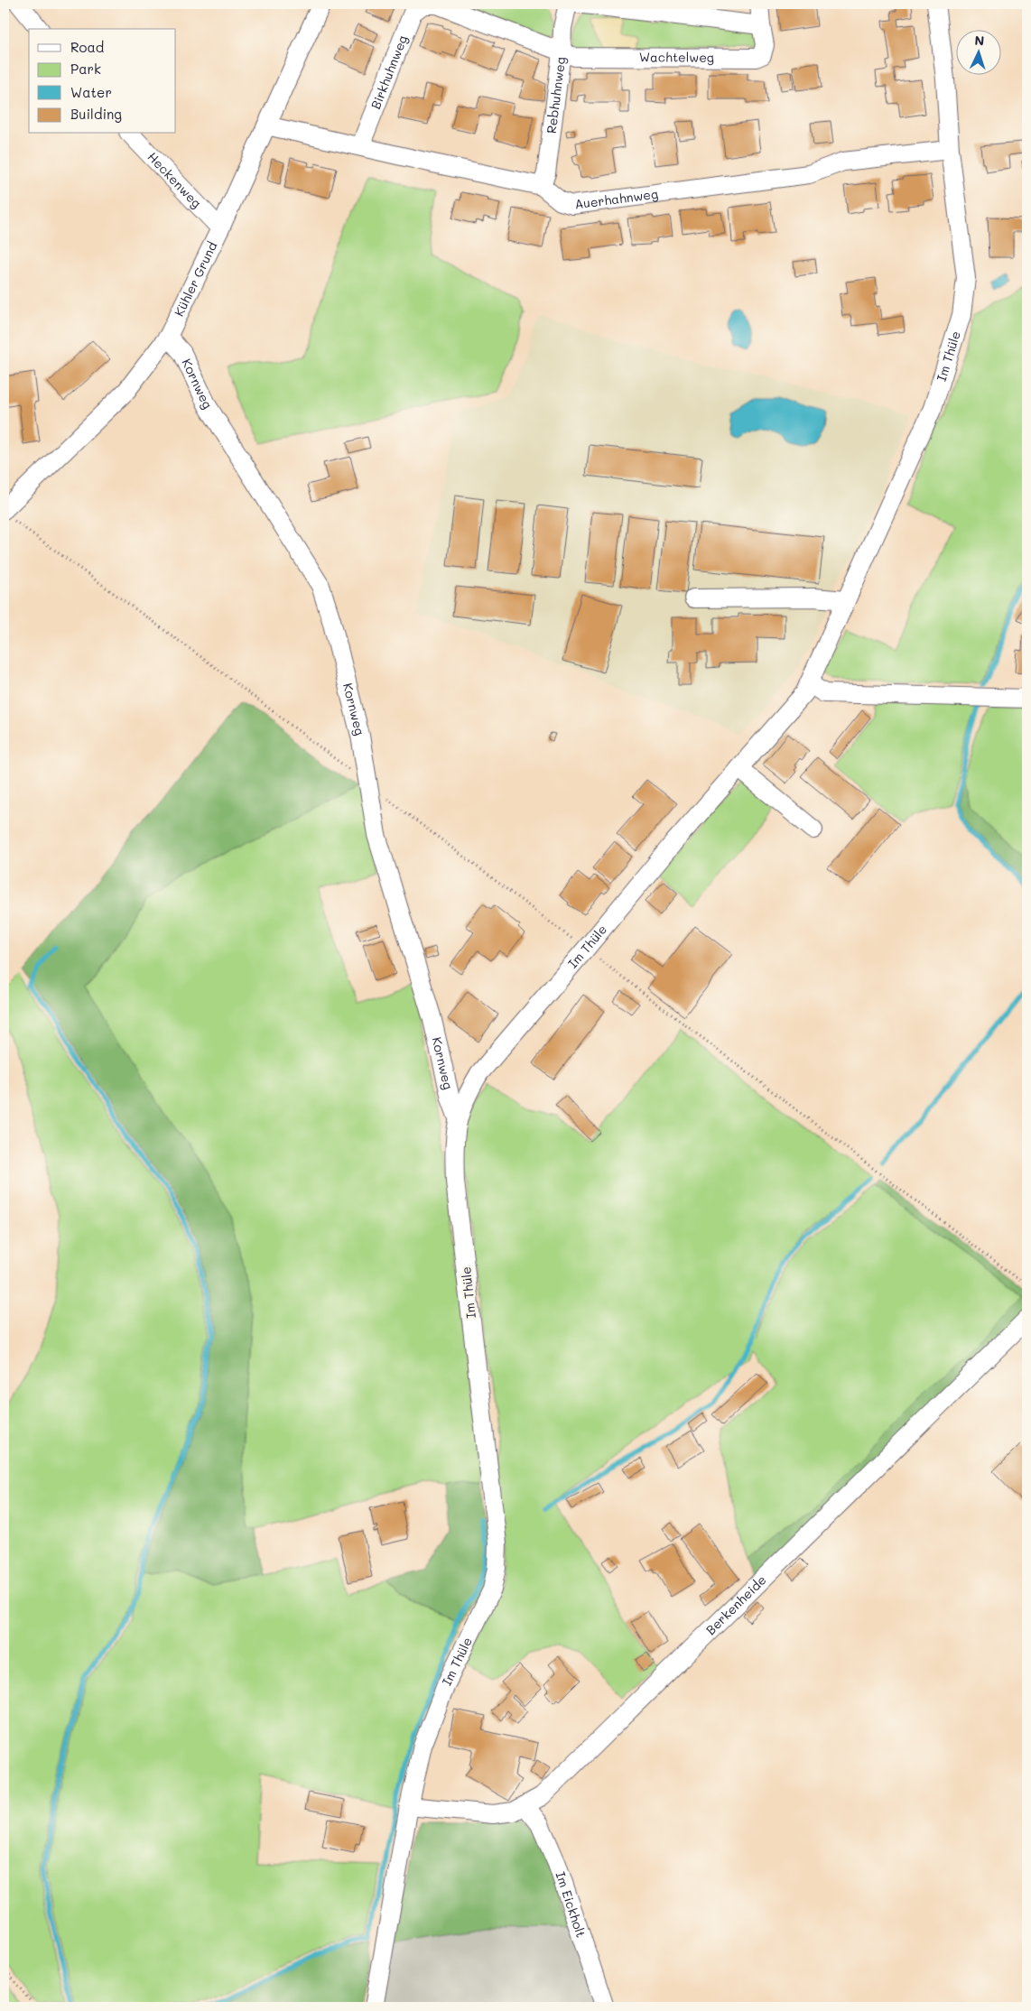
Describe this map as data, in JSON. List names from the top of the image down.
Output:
{
  "streets": {
    "street": [
      "Wachtelweg",
      "Birkhuhnweg",
      "Rebhuhnweg",
      "Heckenweg",
      "Auerhahnweg",
      "Kühler Grund",
      "Im Thüle",
      "Kornweg",
      "Berkenheide",
      "Im Eickholt"
    ]
  },
  "crossings": [
    ["Wachtelweg", "Birkhuhnweg"],
    ["Wachtelweg", "Rebhuhnweg"],
    ["Birkhuhnweg", "Rebhuhnweg"],
    ["Birkhuhnweg", "Auerhahnweg"],
    ["Rebhuhnweg", "Auerhahnweg"],
    ["Heckenweg", "Kühler Grund"],
    ["Auerhahnweg", "Kühler Grund"],
    ["Auerhahnweg", "Im Thüle"],
    ["Kühler Grund", "Kornweg"],
    ["Im Thüle", "Kornweg"],
    ["Im Thüle", "Berkenheide"],
    ["Berkenheide", "Im Eickholt"]
  ],
  "legend": [
    "Road",
    "Park",
    "Water",
    "Building"
  ],
  "north": "top"
}
